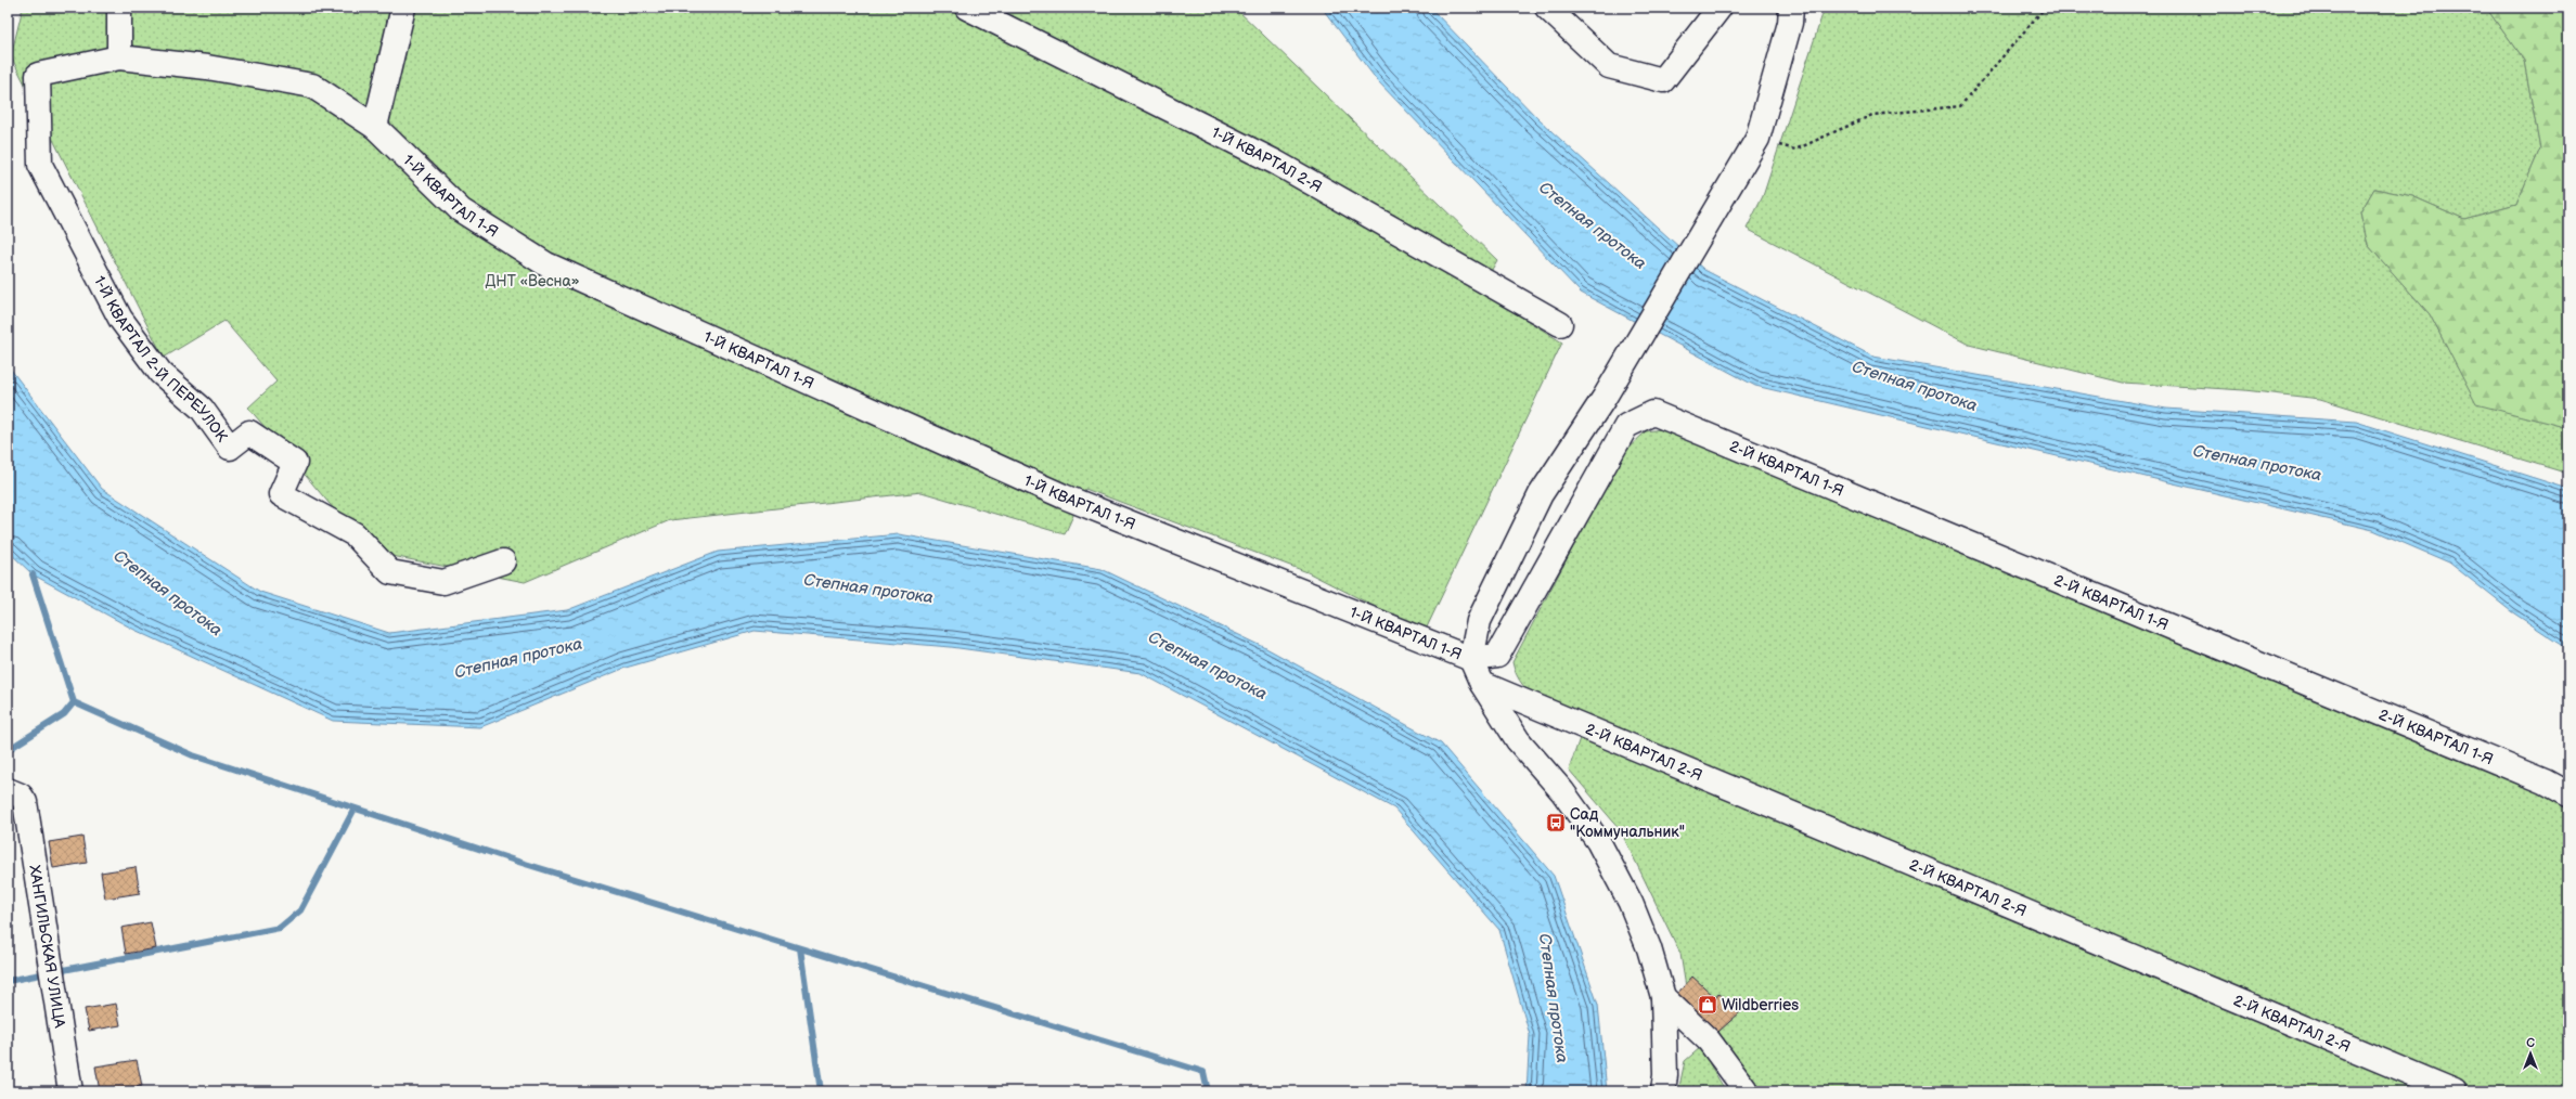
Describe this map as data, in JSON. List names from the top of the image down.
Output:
{
  "streets": {
    "street": [
      "1-Й КВАРТАЛ 2-Я",
      "1-Й КВАРТАЛ 1-Я",
      "1-Й КВАРТАЛ 2-Й ПЕРЕУЛОК",
      "2-Й КВАРТАЛ 1-Я",
      "2-Й КВАРТАЛ 2-Я",
      "ХАНГИЛЬСКАЯ УЛИЦА"
    ]
  },
  "crossings": [
    ["1-Й КВАРТАЛ 1-Я", "1-Й КВАРТАЛ 2-Й ПЕРЕУЛОК"],
    ["1-Й КВАРТАЛ 1-Я", "2-Й КВАРТАЛ 1-Я"]
  ],
  "water": ["Степная протока"],
  "parks": ["ДНТ «Весна»"],
  "places": {
    "bus stop": ["Сад \"Коммунальник\""],
    "shop": ["Wildberries"]
  },
  "north": "top"
}
